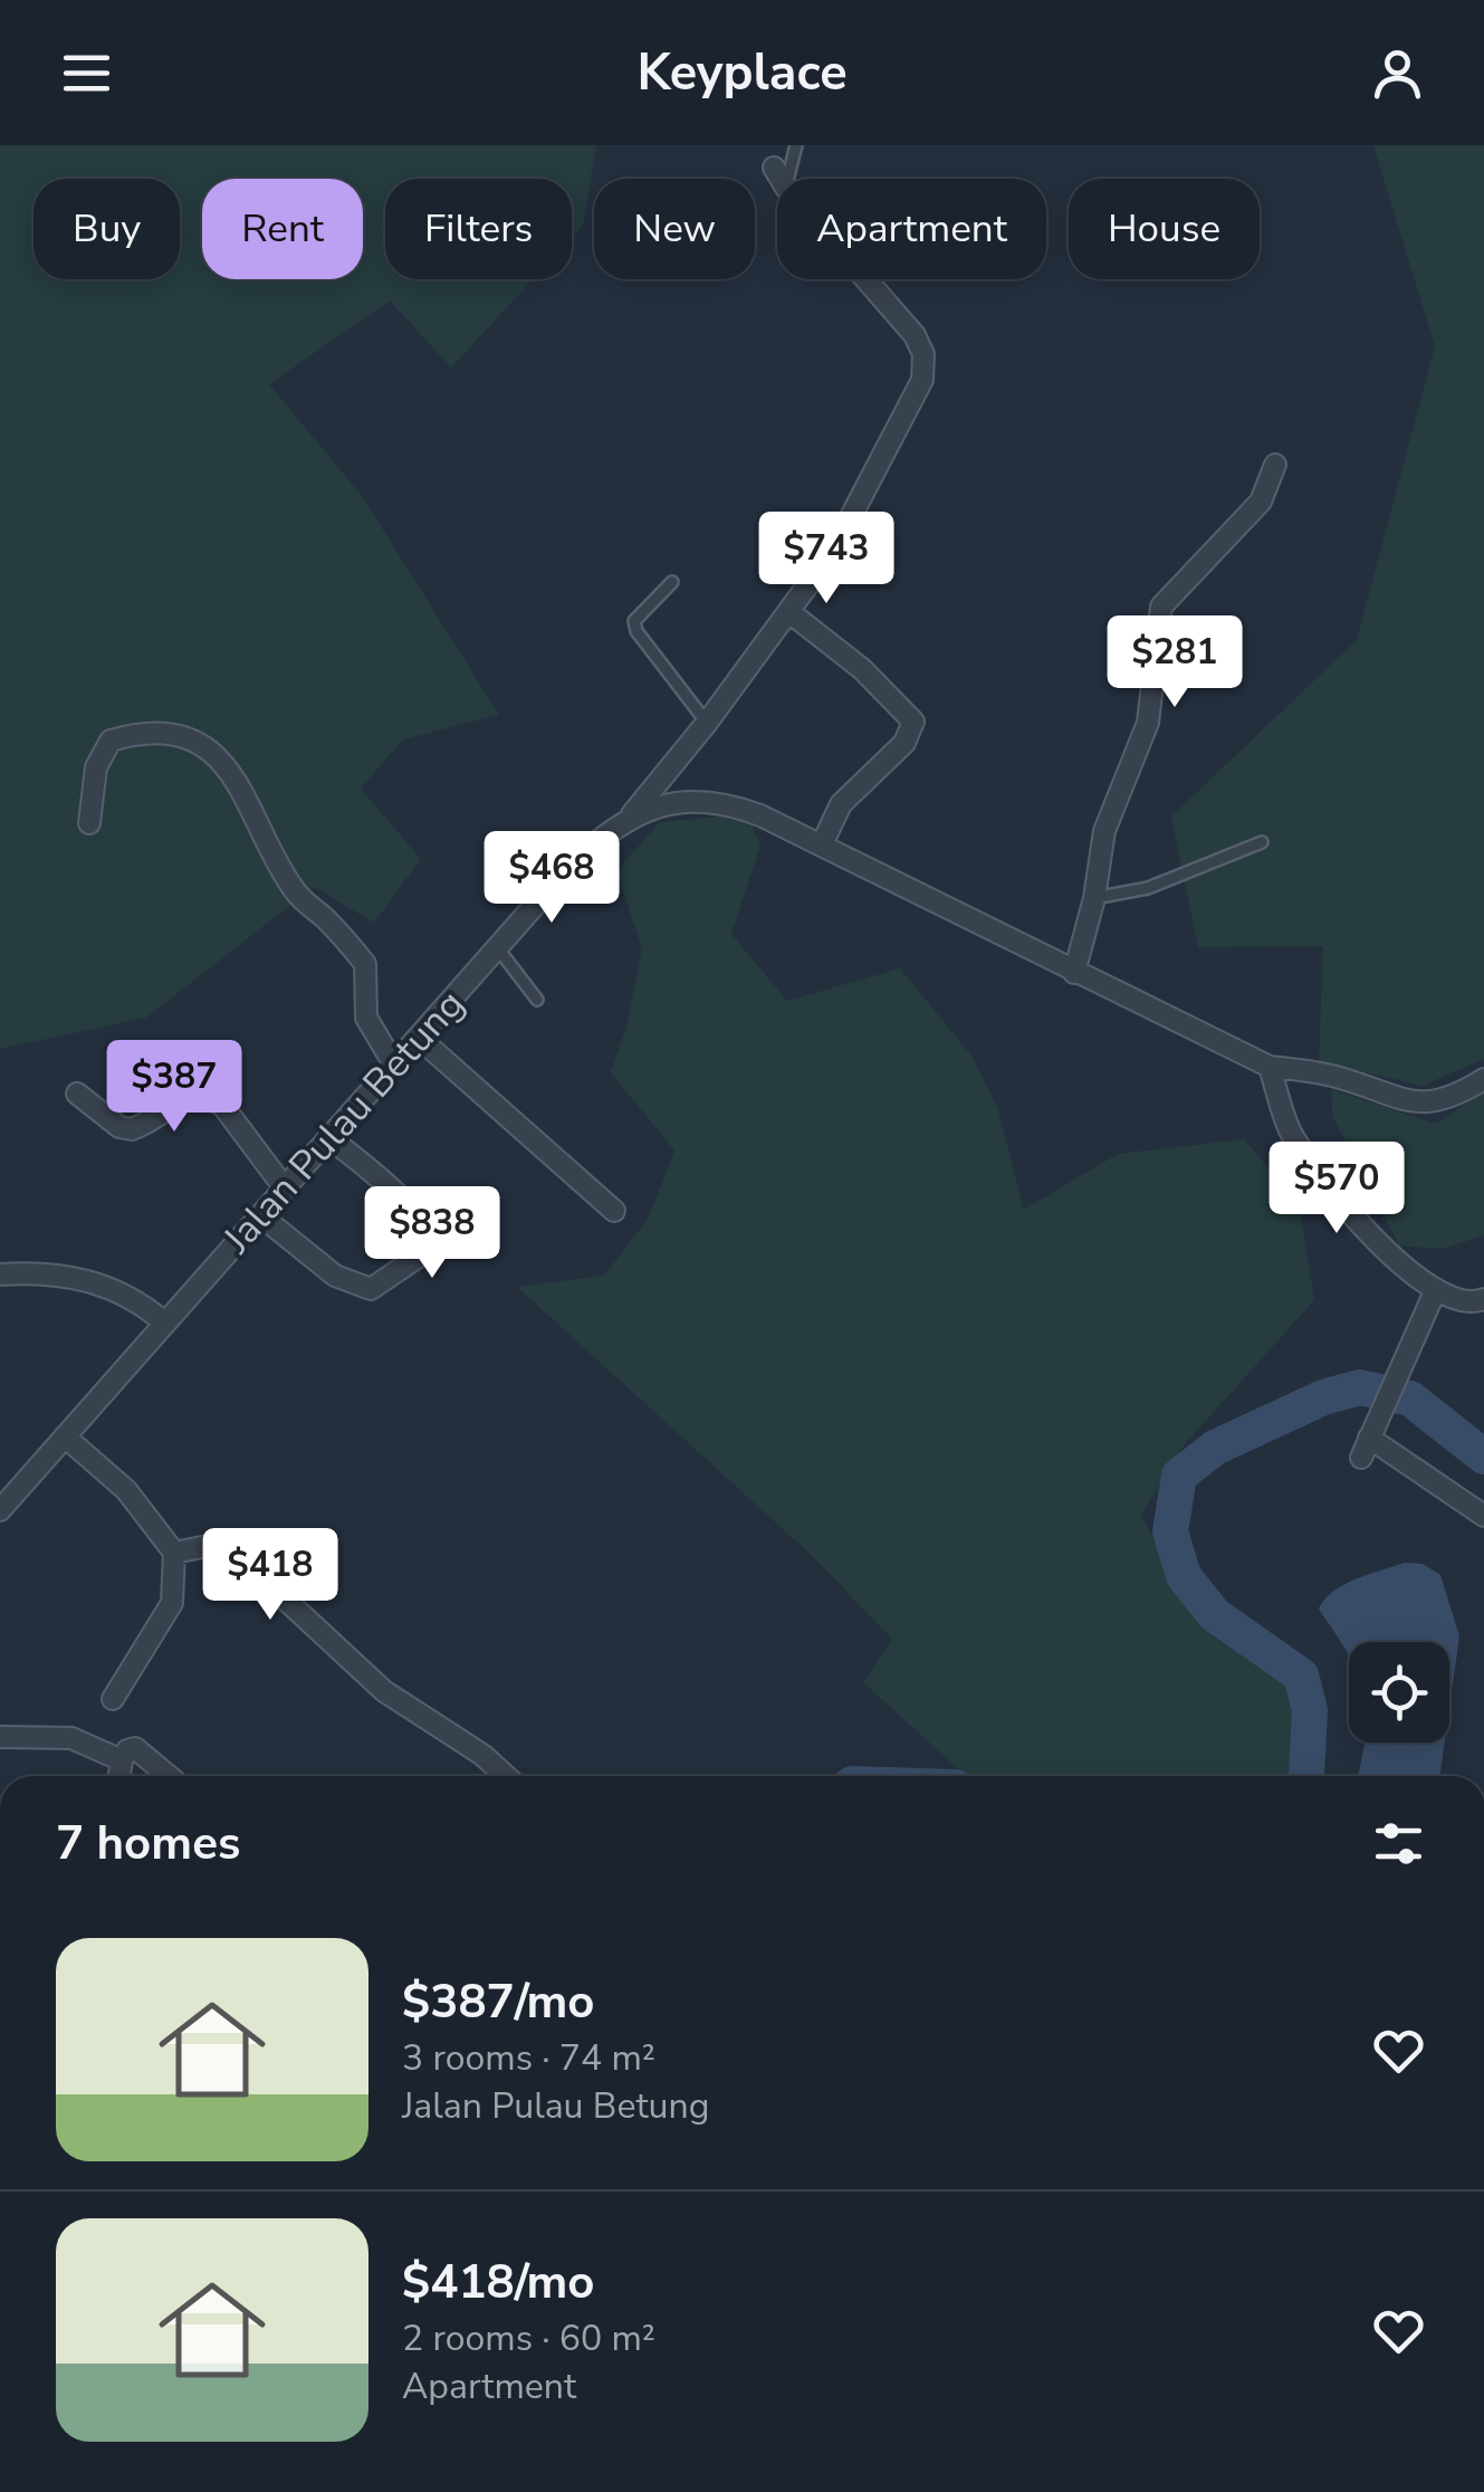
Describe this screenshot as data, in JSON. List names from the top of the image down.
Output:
{
  "streets": {
    "street": ["Jalan Pulau Betung"]
  },
  "page": {
    "header": "Keyplace",
    "chip": [
      "Buy",
      "Rent",
      "Filters",
      "New",
      "Apartment",
      "House"
    ],
    "price": [
      "$743",
      "$281",
      "$468",
      "$387",
      "$570",
      "$838",
      "$418"
    ],
    "heading": "7 homes",
    "list": [
      {
        "name": "$387/mo",
        "note": "3 rooms · 74 m² · Jalan Pulau Betung"
      },
      {
        "name": "$418/mo",
        "note": "2 rooms · 60 m² · Apartment"
      }
    ]
  }
}
